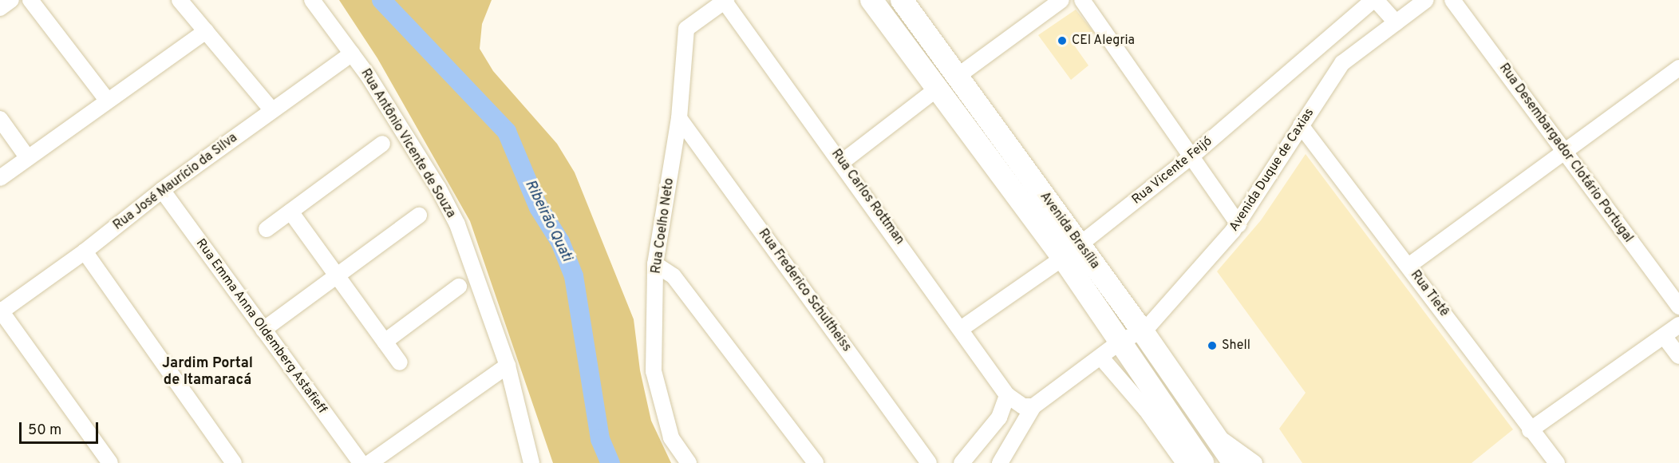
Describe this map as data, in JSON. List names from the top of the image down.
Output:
{
  "streets": {
    "highway": ["Avenida Brasília"],
    "street": [
      "Rua Antônio Vicente de Souza",
      "Rua Desembargador Clotário Portugal",
      "Avenida Duque de Caxias",
      "Rua Vicente Feijó",
      "Rua José Maurício da Silva",
      "Rua Carlos Rottman",
      "Rua Coelho Neto",
      "Rua Frederico Schultheiss",
      "Rua Tietê",
      "Rua Emma Anna Oldemberg Astafieff"
    ]
  },
  "crossings": [
    ["Rua Antônio Vicente de Souza", "Rua José Maurício da Silva"],
    ["Avenida Duque de Caxias", "Rua Carlos Rottman"],
    ["Avenida Duque de Caxias", "Avenida Brasília"],
    ["Avenida Duque de Caxias", "Rua Tietê"],
    ["Rua Vicente Feijó", "Rua Carlos Rottman"],
    ["Rua Vicente Feijó", "Avenida Brasília"],
    ["Rua José Maurício da Silva", "Rua Emma Anna Oldemberg Astafieff"],
    ["Rua Carlos Rottman", "Rua Coelho Neto"],
    ["Rua Coelho Neto", "Rua Frederico Schultheiss"]
  ],
  "districts": ["Jardim Portal de Itamaracá"],
  "water": ["Ribeirão Quati"],
  "places": ["CEI Alegria", "Shell"],
  "scale_bar": "50 m"
}
